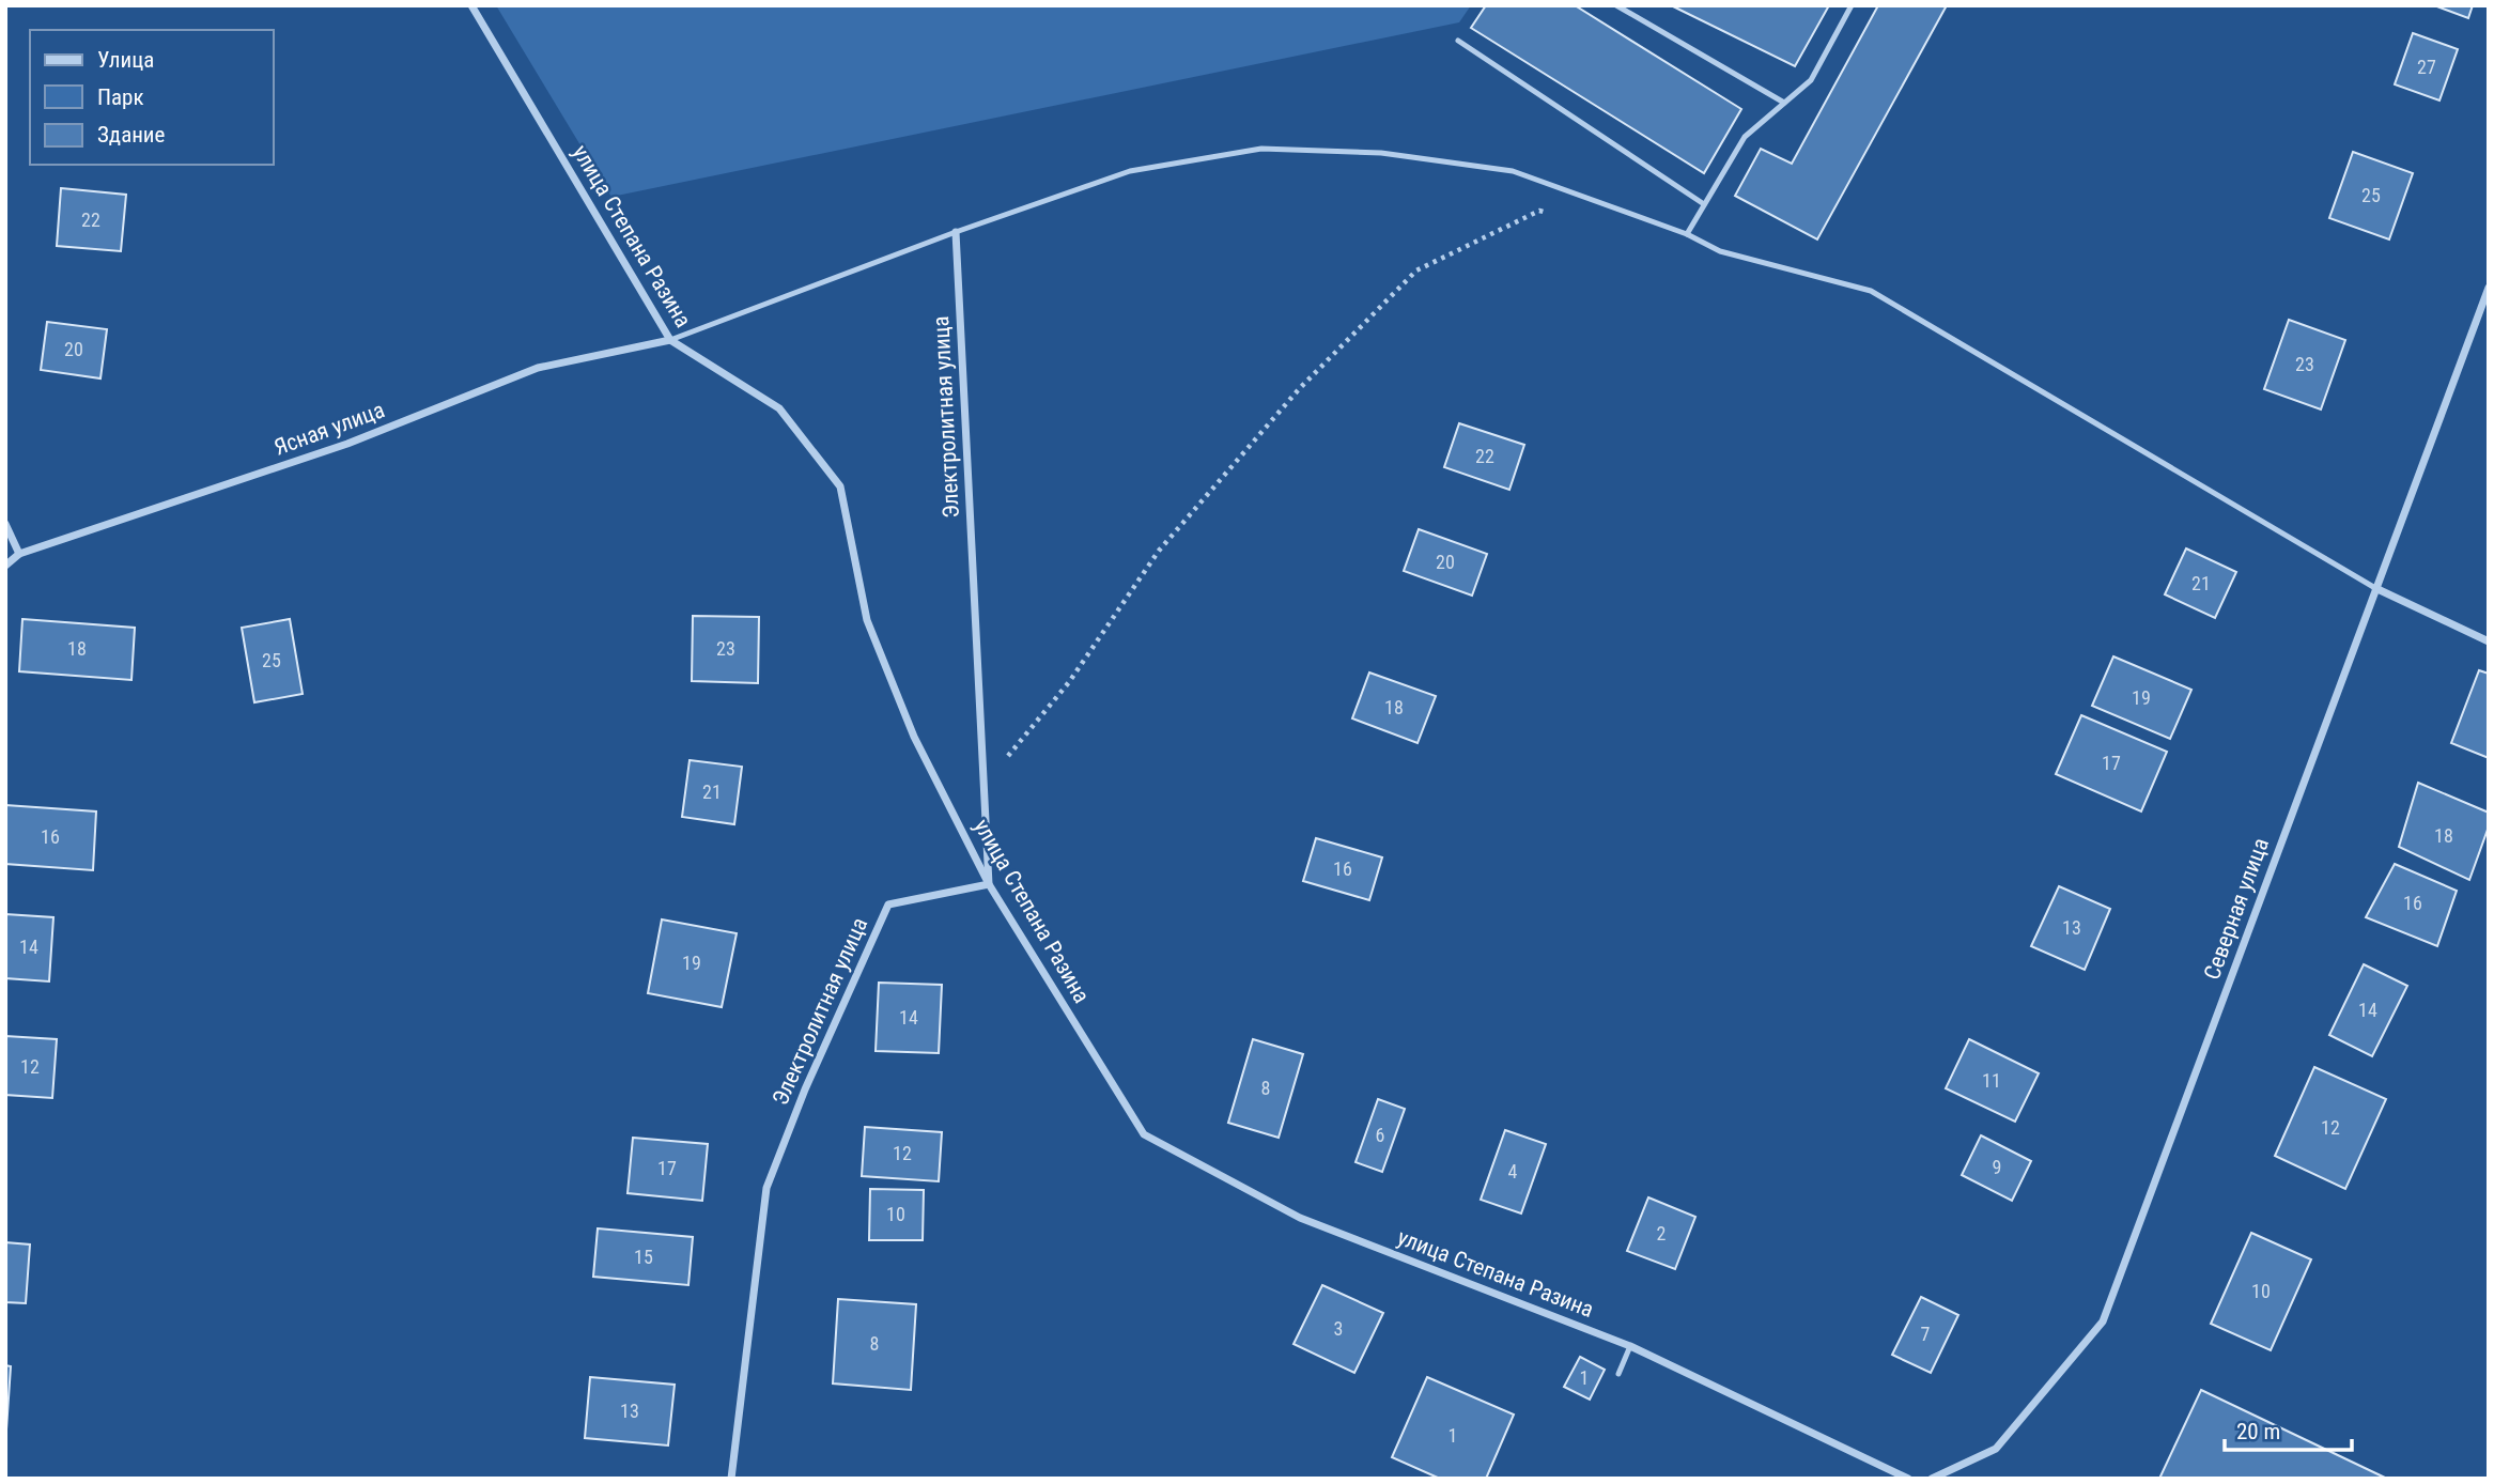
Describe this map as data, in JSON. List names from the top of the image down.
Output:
{
  "streets": {
    "street": [
      "улица Степана Разина",
      "Электролитная улица",
      "Ясная улица",
      "Северная улица"
    ]
  },
  "crossings": [
    ["улица Степана Разина", "Электролитная улица"],
    ["улица Степана Разина", "Ясная улица"]
  ],
  "house_numbers": [
    "27",
    "25",
    "22",
    "20",
    "23",
    "22",
    "20",
    "21",
    "18",
    "23",
    "25",
    "19",
    "18",
    "17",
    "21",
    "18",
    "16",
    "16",
    "16",
    "13",
    "14",
    "19",
    "14",
    "14",
    "12",
    "11",
    "8",
    "12",
    "6",
    "12",
    "9",
    "17",
    "4",
    "10",
    "2",
    "15",
    "10",
    "3",
    "7",
    "8",
    "1",
    "13",
    "1"
  ],
  "legend": ["Улица", "Парк", "Здание"],
  "scale_bar": "20 m"
}
